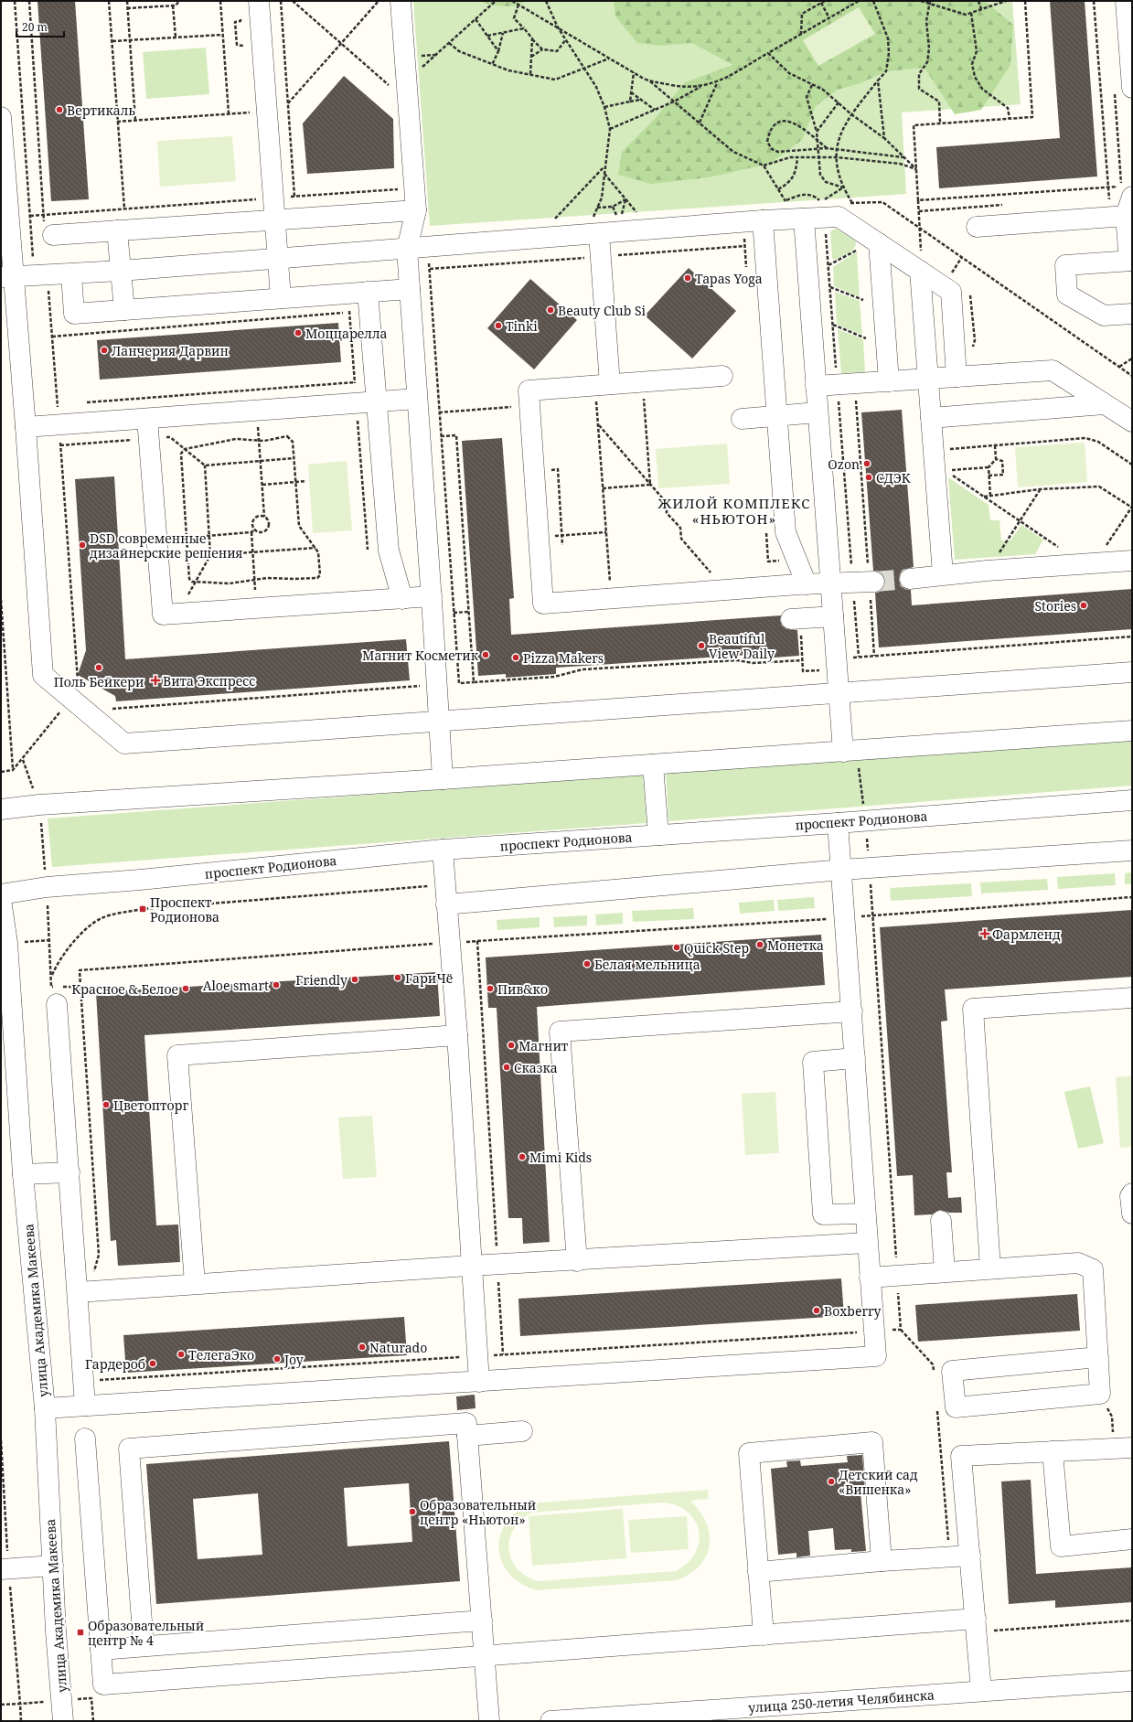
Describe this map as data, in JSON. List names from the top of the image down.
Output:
{
  "streets": {
    "street": ["проспект Родионова", "улица Академика Макеева", "улица 250-летия Челябинска"]
  },
  "districts": ["ЖИЛОЙ КОМПЛЕКС «НЬЮТОН»"],
  "places": {
    "other": [
      "Вертикаль",
      "Tapas Yoga",
      "Beauty Club Si",
      "Tinki",
      "Моццарелла",
      "Ланчерия Дарвин",
      "Ozon",
      "СДЭК",
      "DSD современные дизайнерские решения",
      "Stories",
      "Beautiful View Daily",
      "Магнит Косметик",
      "Pizza Makers",
      "Поль Бейкери",
      "Монетка",
      "Quick Step",
      "Белая мельница",
      "ГариЧё",
      "Friendly",
      "Aloe smart",
      "Красное & Белое",
      "Пив&ко",
      "Магнит",
      "Сказка",
      "Цветопторг",
      "Mimi Kids",
      "Boxberry",
      "Naturado",
      "ТелегаЭко",
      "Joy",
      "Гардероб",
      "Детский сад «Вишенка»",
      "Образовательный центр «Ньютон»"
    ],
    "health": ["Вита Экспресс", "Фармленд"],
    "transit": ["Проспект Родионова", "Образовательный центр № 4"]
  },
  "scale_bar": "20 m"
}
